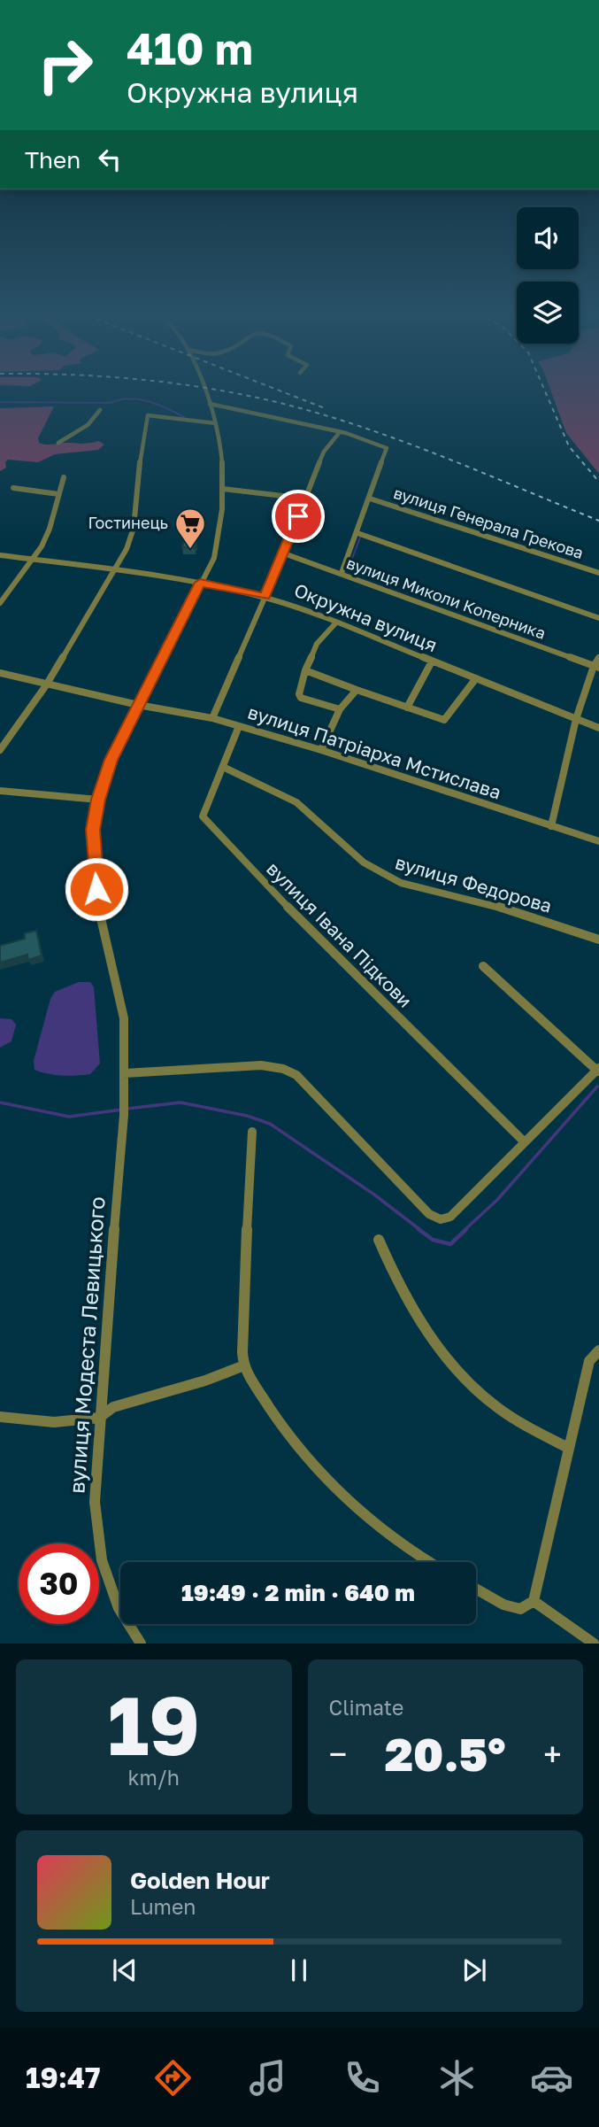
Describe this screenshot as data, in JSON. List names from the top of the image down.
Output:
{
  "streets": {
    "street": [
      "вулиця Генерала Грекова",
      "вулиця Миколи Коперника",
      "Окружна вулиця",
      "вулиця Патріарха Мстислава",
      "вулиця Федорова",
      "вулиця Івана Підкови",
      "вулиця Модеста Левицького"
    ]
  },
  "crossings": [
    ["вулиця Генерала Грекова", "вулиця Миколи Коперника"],
    ["вулиця Патріарха Мстислава", "вулиця Івана Підкови"],
    ["вулиця Федорова", "вулиця Івана Підкови"]
  ],
  "places": {
    "supermarket": ["Гостинець"]
  },
  "page": {
    "turn": ["410 m", "Окружна вулиця"],
    "then": "Then",
    "limit": "30",
    "trip": "19:49 · 2 min · 640 m",
    "tile": [
      ["19", "km/h"],
      "Climate"
    ],
    "heat": ["−", "20.5°", "+"],
    "song": ["Golden Hour", "Lumen"],
    "tabs": "19:47"
  }
}
